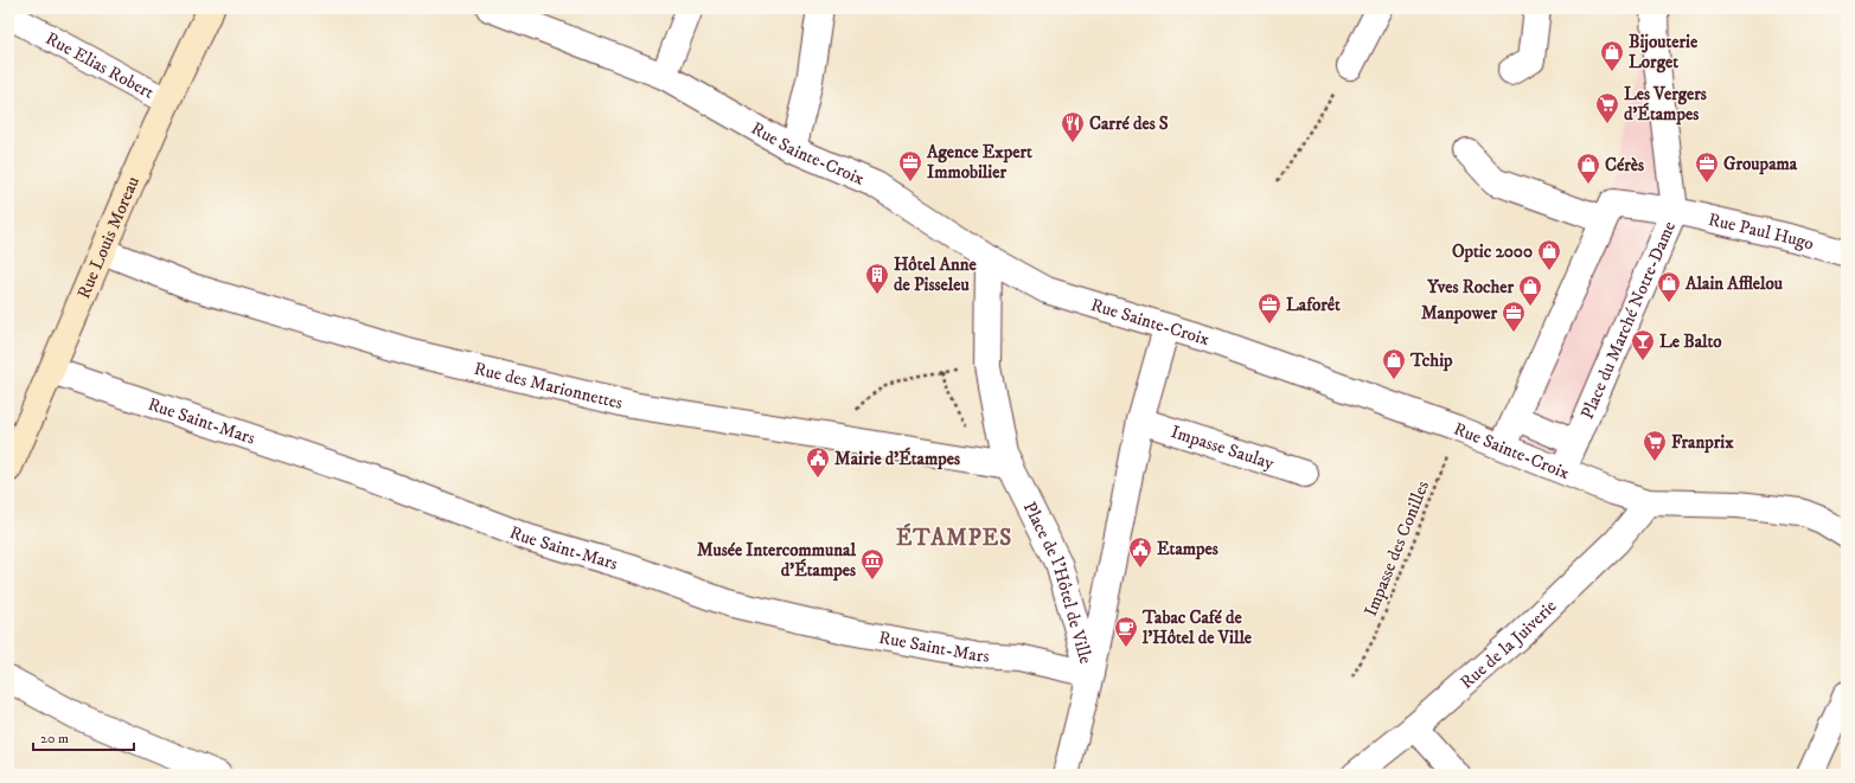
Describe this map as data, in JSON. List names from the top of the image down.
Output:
{
  "streets": {
    "main road": ["Rue Louis Moreau"],
    "street": [
      "Rue Elias Robert",
      "Rue Sainte-Croix",
      "Rue Paul Hugo",
      "Place du Marché Notre-Dame",
      "Rue des Marionnettes",
      "Rue Saint-Mars",
      "Impasse Saulay",
      "Place de l'Hôtel de Ville",
      "Rue de la Juiverie"
    ],
    "path": ["Impasse des Conilles"]
  },
  "crossings": [
    ["Rue Elias Robert", "Rue Louis Moreau"],
    ["Rue Sainte-Croix", "Place du Marché Notre-Dame"],
    ["Rue Sainte-Croix", "Impasse des Conilles"],
    ["Rue Sainte-Croix", "Place de l'Hôtel de Ville"],
    ["Rue Sainte-Croix", "Rue de la Juiverie"],
    ["Rue Paul Hugo", "Place du Marché Notre-Dame"],
    ["Rue Louis Moreau", "Rue des Marionnettes"],
    ["Rue Louis Moreau", "Rue Saint-Mars"],
    ["Rue des Marionnettes", "Place de l'Hôtel de Ville"],
    ["Rue Saint-Mars", "Place de l'Hôtel de Ville"],
    ["Impasse Saulay", "Place de l'Hôtel de Ville"]
  ],
  "districts": ["ÉTAMPES"],
  "places": {
    "shop": [
      "Bijouterie Lorget",
      "Cérès",
      "Optic 2000",
      "Alain Afflelou",
      "Yves Rocher",
      "Tchip"
    ],
    "supermarket": ["Les Vergers d'Étampes", "Franprix"],
    "restaurant": ["Carré des S"],
    "office": [
      "Agence Expert Immobilier",
      "Groupama",
      "Laforêt",
      "Manpower"
    ],
    "building": ["Hôtel Anne de Pisseleu"],
    "bar": ["Le Balto"],
    "public building": ["Mairie d'Étampes", "Etampes"],
    "museum": ["Musée Intercommunal d'Étampes"],
    "cafe": ["Tabac Café de l'Hôtel de Ville"]
  },
  "scale_bar": "20 m"
}
